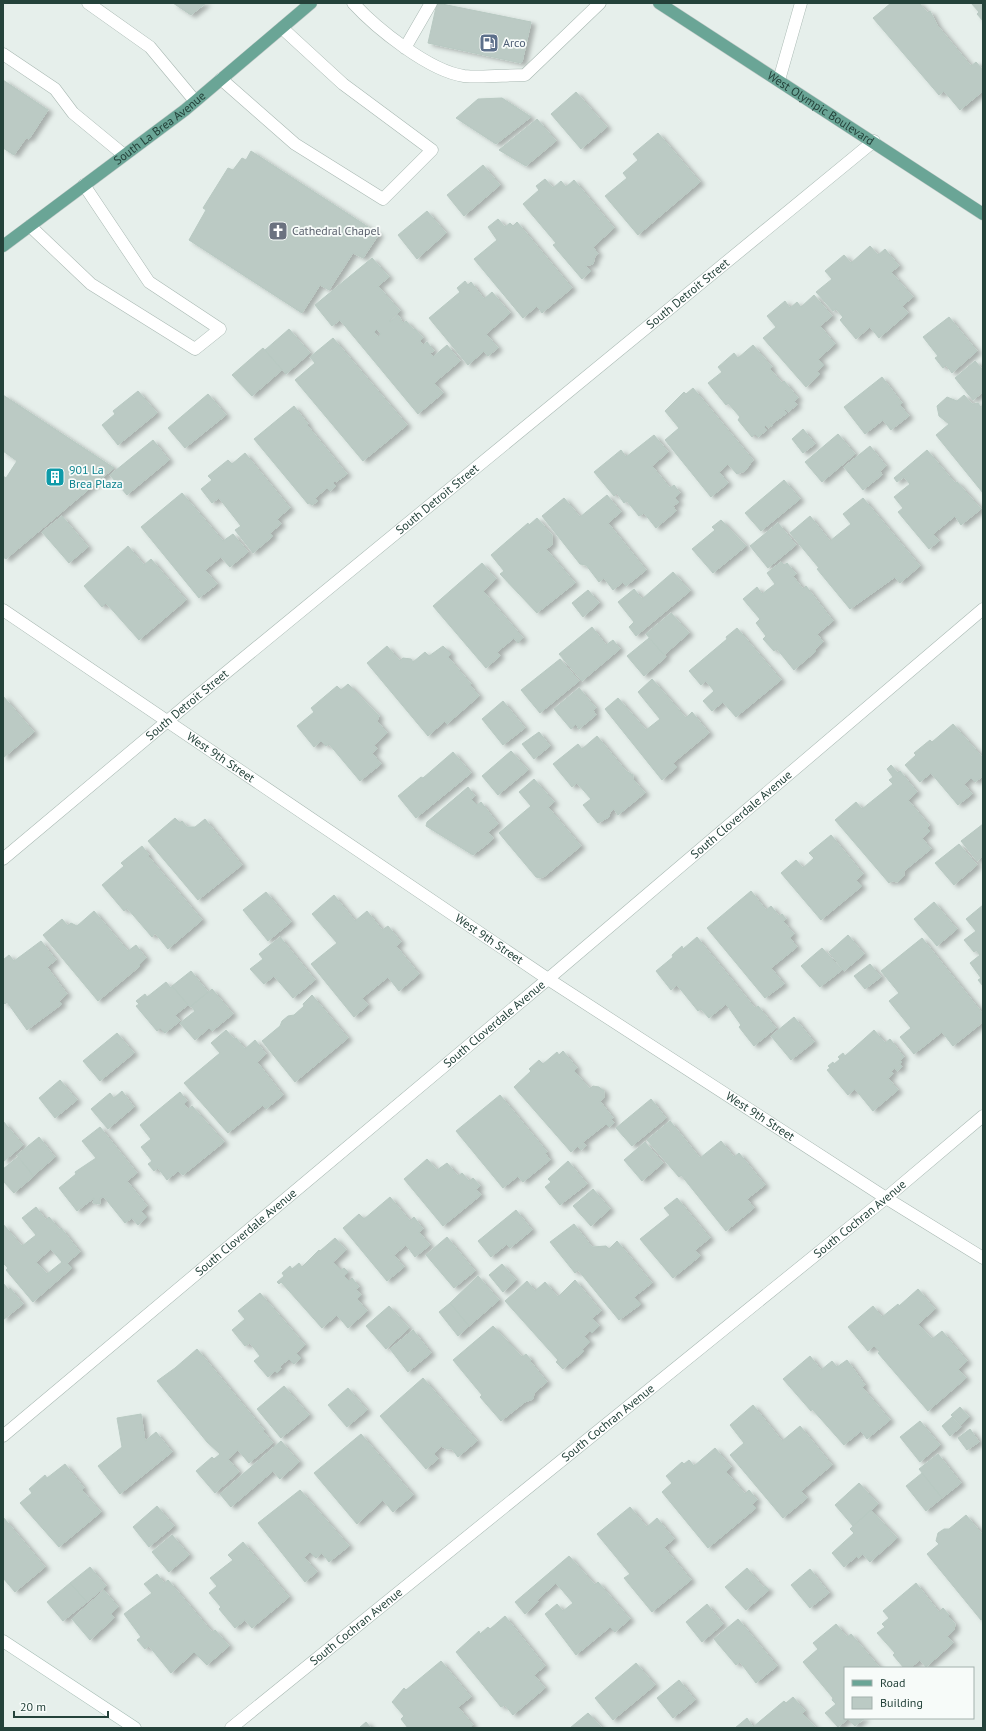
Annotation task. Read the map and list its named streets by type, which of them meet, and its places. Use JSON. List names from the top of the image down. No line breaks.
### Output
{"streets":{"main road":["West Olympic Boulevard","South La Brea Avenue"],"street":["South Detroit Street","West 9th Street","South Cloverdale Avenue","South Cochran Avenue"]},"crossings":[["West Olympic Boulevard","South Detroit Street"],["South Detroit Street","West 9th Street"],["West 9th Street","South Cloverdale Avenue"],["West 9th Street","South Cochran Avenue"]],"places":{"fuel station":["Arco"],"church":["Cathedral Chapel"],"building":["901 La Brea Plaza"]},"legend":["Road","Building"],"scale_bar":"20 m"}
